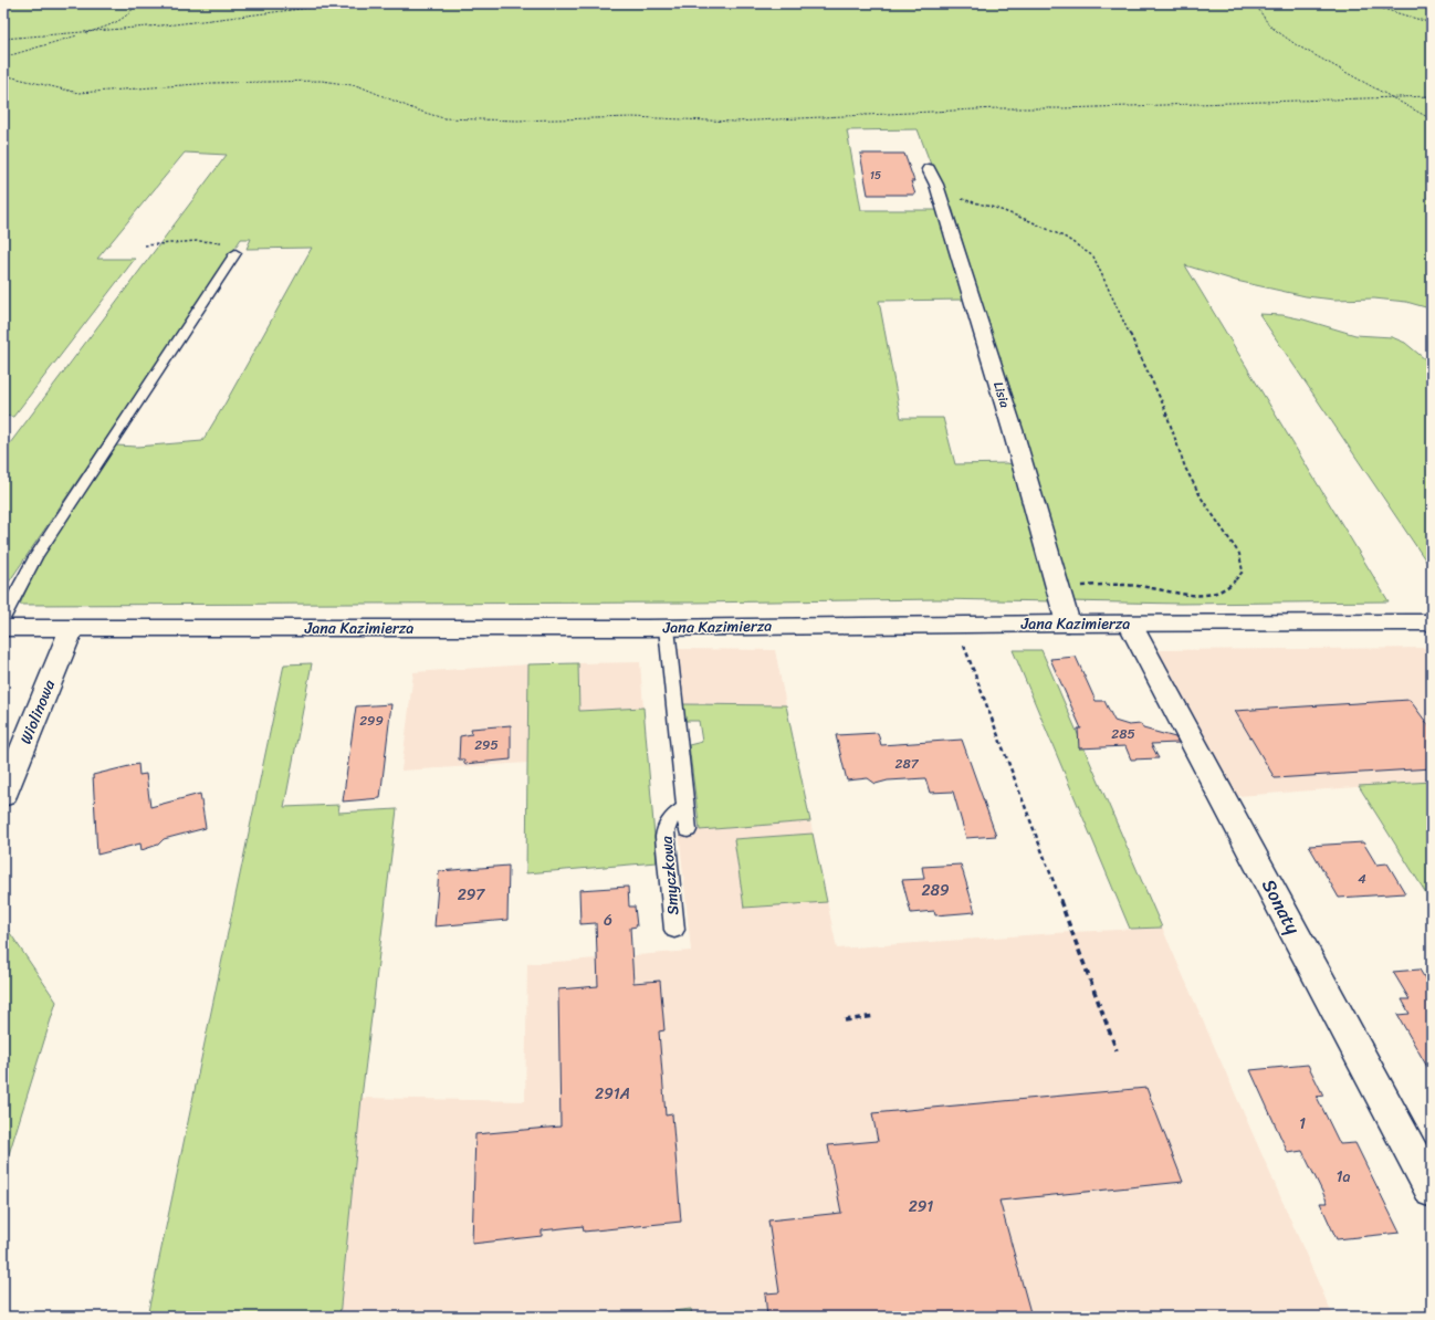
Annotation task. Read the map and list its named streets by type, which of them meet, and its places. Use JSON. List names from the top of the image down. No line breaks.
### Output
{"streets":{"street":["Lisia","Jana Kazimierza","Wiolinowa","Sonaty"],"lane":["Smyczkowa"]},"crossings":[["Lisia","Jana Kazimierza"],["Jana Kazimierza","Wiolinowa"],["Jana Kazimierza","Sonaty"]],"house_numbers":["15","299","285","295","287","4","289","297","6","291A","1","1a","291"]}
